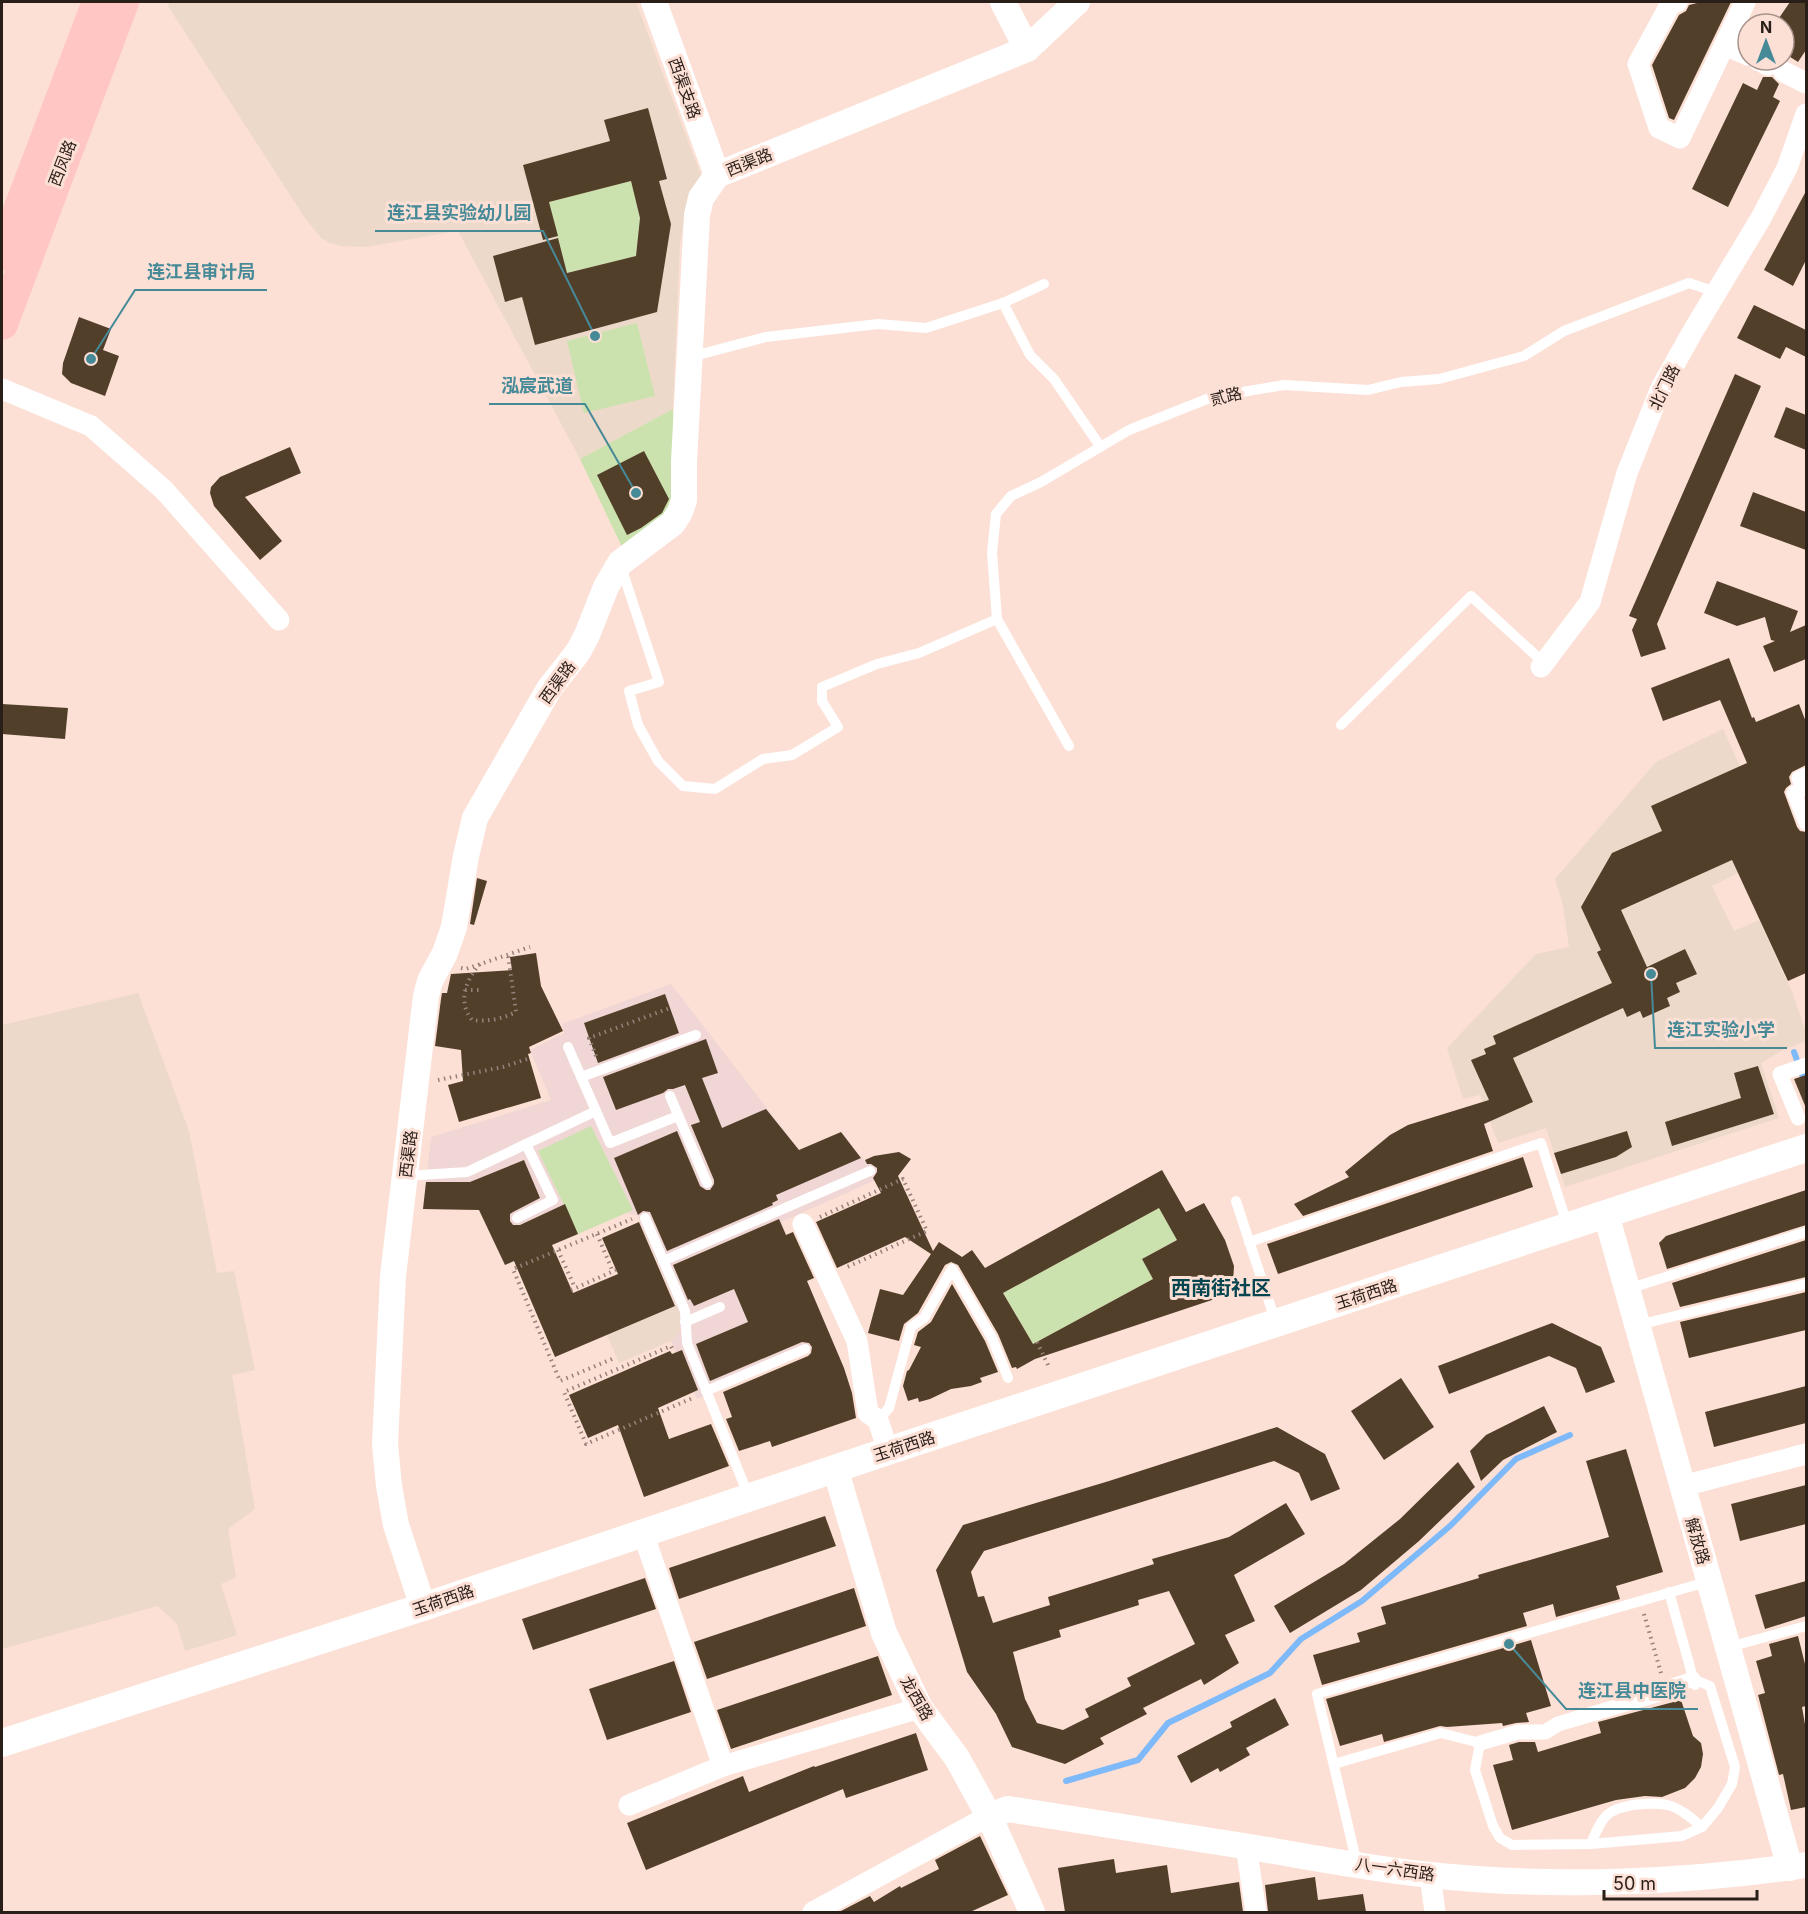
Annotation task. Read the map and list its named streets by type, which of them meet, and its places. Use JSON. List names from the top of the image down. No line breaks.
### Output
{"streets":{"main road":["西凤路","玉荷西路"],"street":["西渠支路","西渠路","北门路","解放路","龙西路","八一六西路"],"lane":["贰路"]},"crossings":[["西渠支路","西渠路"],["西渠路","玉荷西路"],["北门路","贰路"],["玉荷西路","解放路"],["玉荷西路","龙西路"],["解放路","八一六西路"],["龙西路","八一六西路"]],"districts":["西南街社区"],"places":["连江县实验幼儿园","连江县审计局","泓宸武道","连江实验小学","连江县中医院"],"scale_bar":"50 m","north":"top"}
